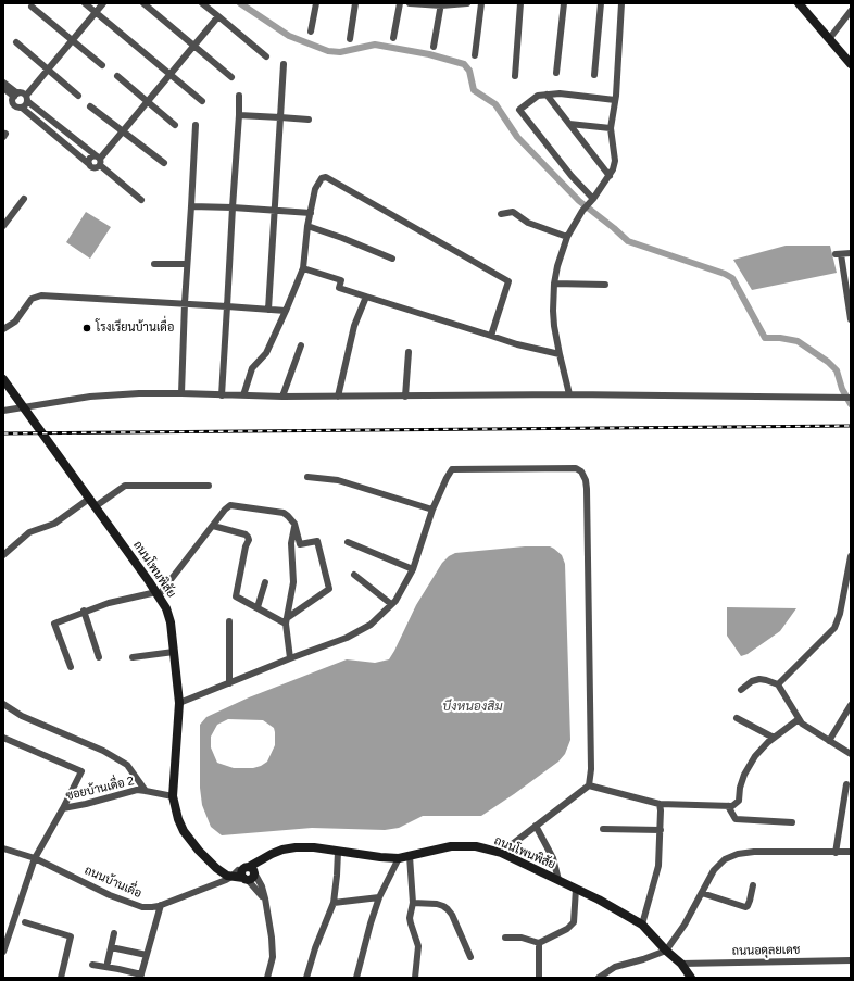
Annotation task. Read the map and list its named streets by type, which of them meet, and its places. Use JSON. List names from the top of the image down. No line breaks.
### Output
{"streets":{"street":["ถนนโพนพิสัย","ซอยบ้านเดื่อ 2","ถนนบ้านเดื่อ","ถนนอดุลยเดช"]},"crossings":[["ถนนโพนพิสัย","ซอยบ้านเดื่อ 2"],["ถนนโพนพิสัย","ถนนบ้านเดื่อ"],["ถนนโพนพิสัย","ถนนอดุลยเดช"],["ซอยบ้านเดื่อ 2","ถนนบ้านเดื่อ"]],"water":["บึงหนองสิม"],"places":["โรงเรียนบ้านเดื่อ"]}
